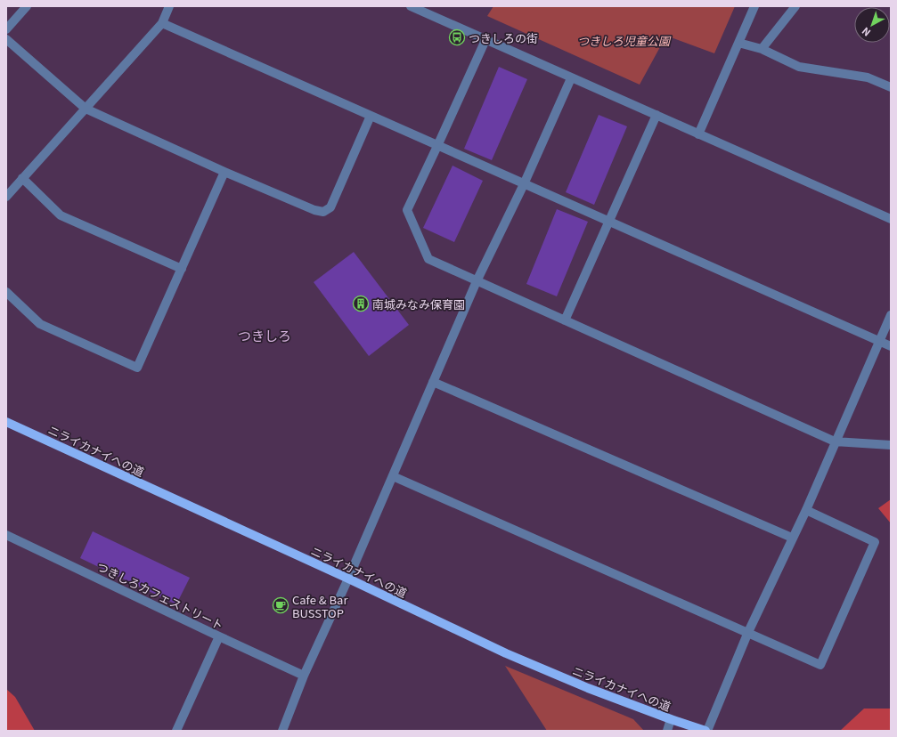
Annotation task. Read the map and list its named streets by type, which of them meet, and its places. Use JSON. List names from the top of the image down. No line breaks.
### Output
{"streets":{"main road":["ニライカナイへの道"],"street":["つきしろカフェストリート"]},"districts":["つきしろ"],"parks":["つきしろ児童公園"],"places":{"bus stop":["つきしろの街"],"building":["南城みなみ保育園"],"cafe":["Cafe & Bar BUSSTOP"]},"north":"bottom left"}
